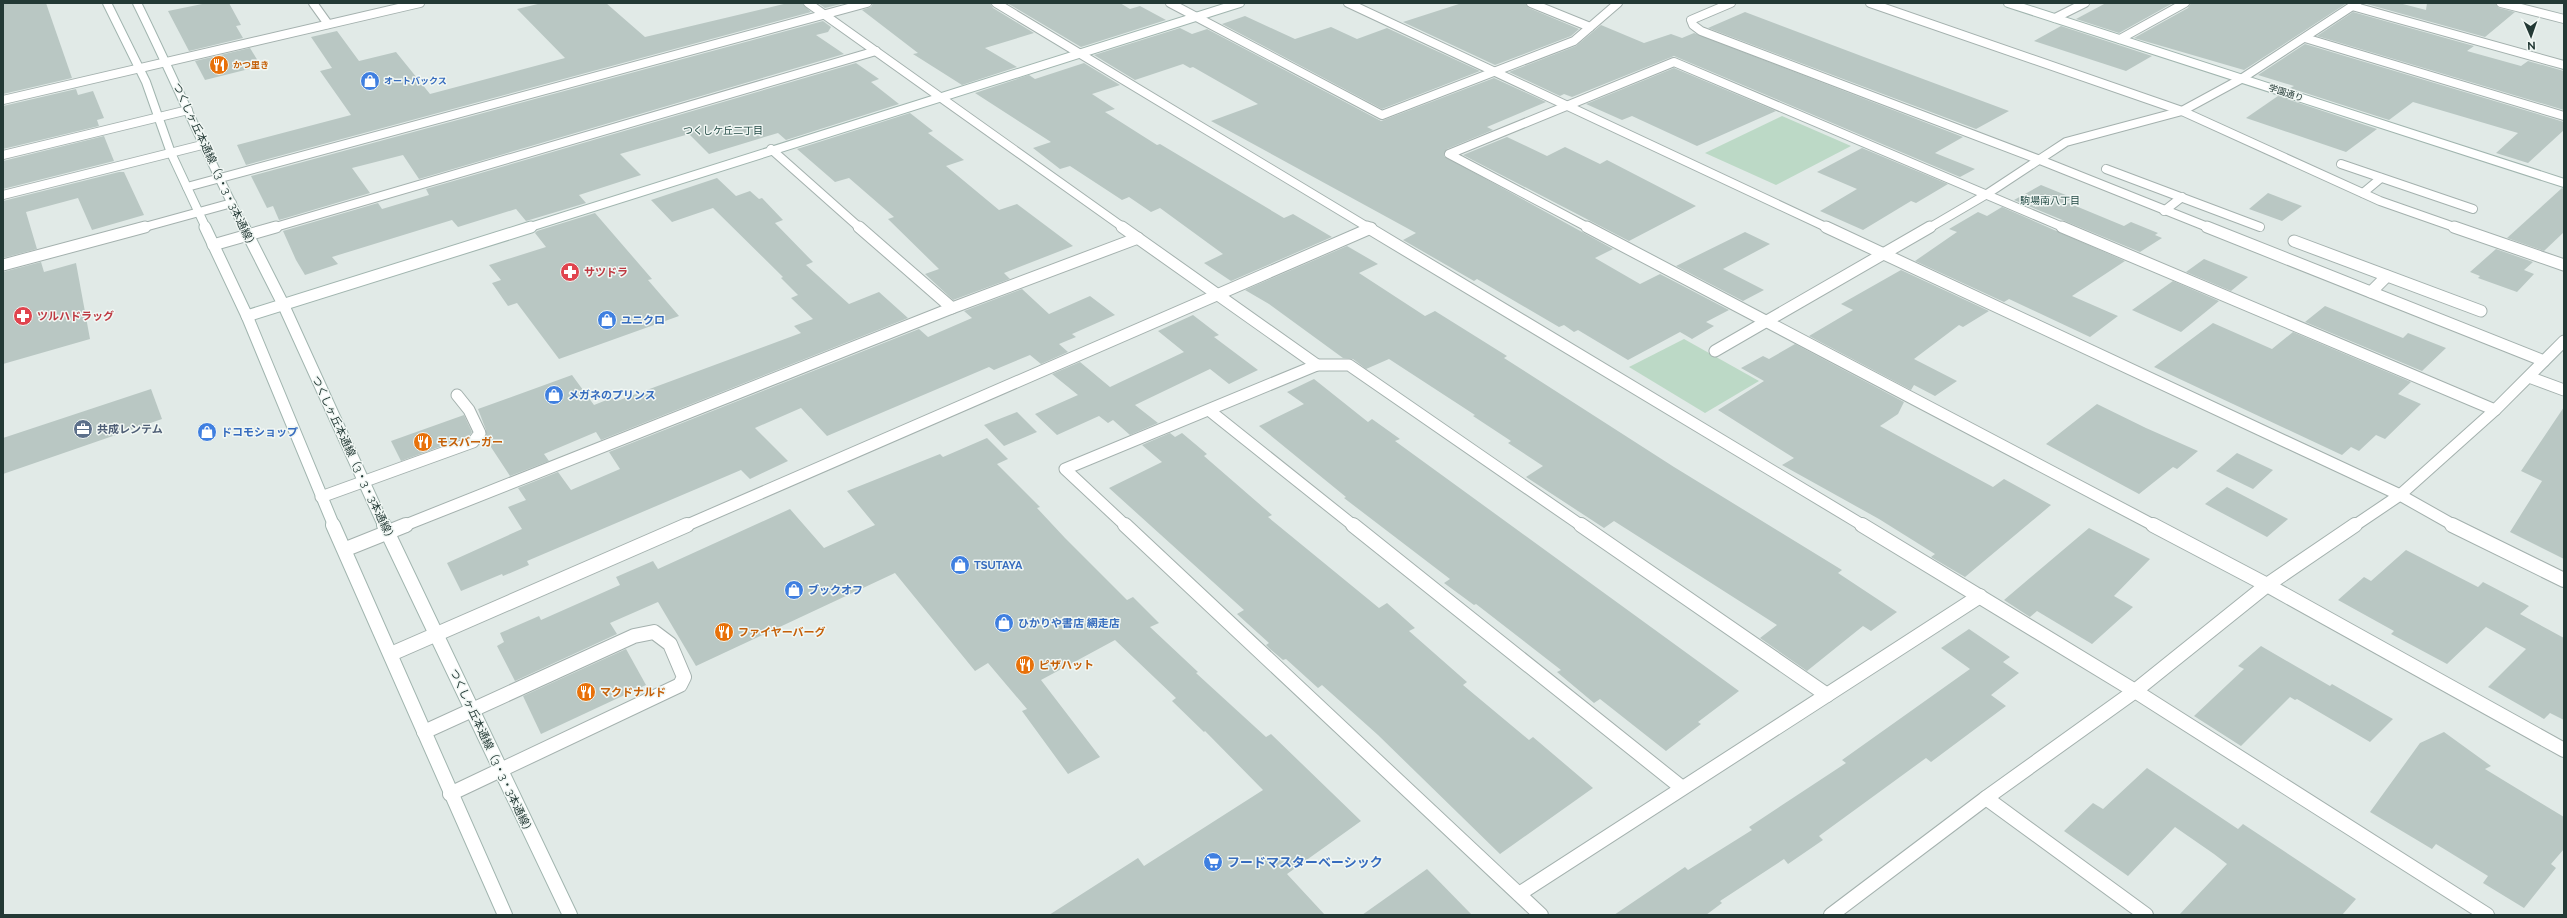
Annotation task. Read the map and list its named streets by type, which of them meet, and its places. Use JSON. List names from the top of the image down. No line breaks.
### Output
{"streets":{"street":["学園通り","つくしヶ丘本通線（3・3・3本通線）"]},"districts":["つくしケ丘二丁目","駒場南八丁目"],"places":{"restaurant":["かつ里き","モスバーガー","ファイヤーバーグ","ピザハット","マクドナルド"],"shop":["オートバックス","ユニクロ","メガネのプリンス","ドコモショップ","TSUTAYA","ブックオフ","ひかりや書店 網走店"],"pharmacy":["サツドラ","ツルハドラッグ"],"office":["共成レンテム"],"supermarket":["フードマスターベーシック"]},"north":"bottom"}
